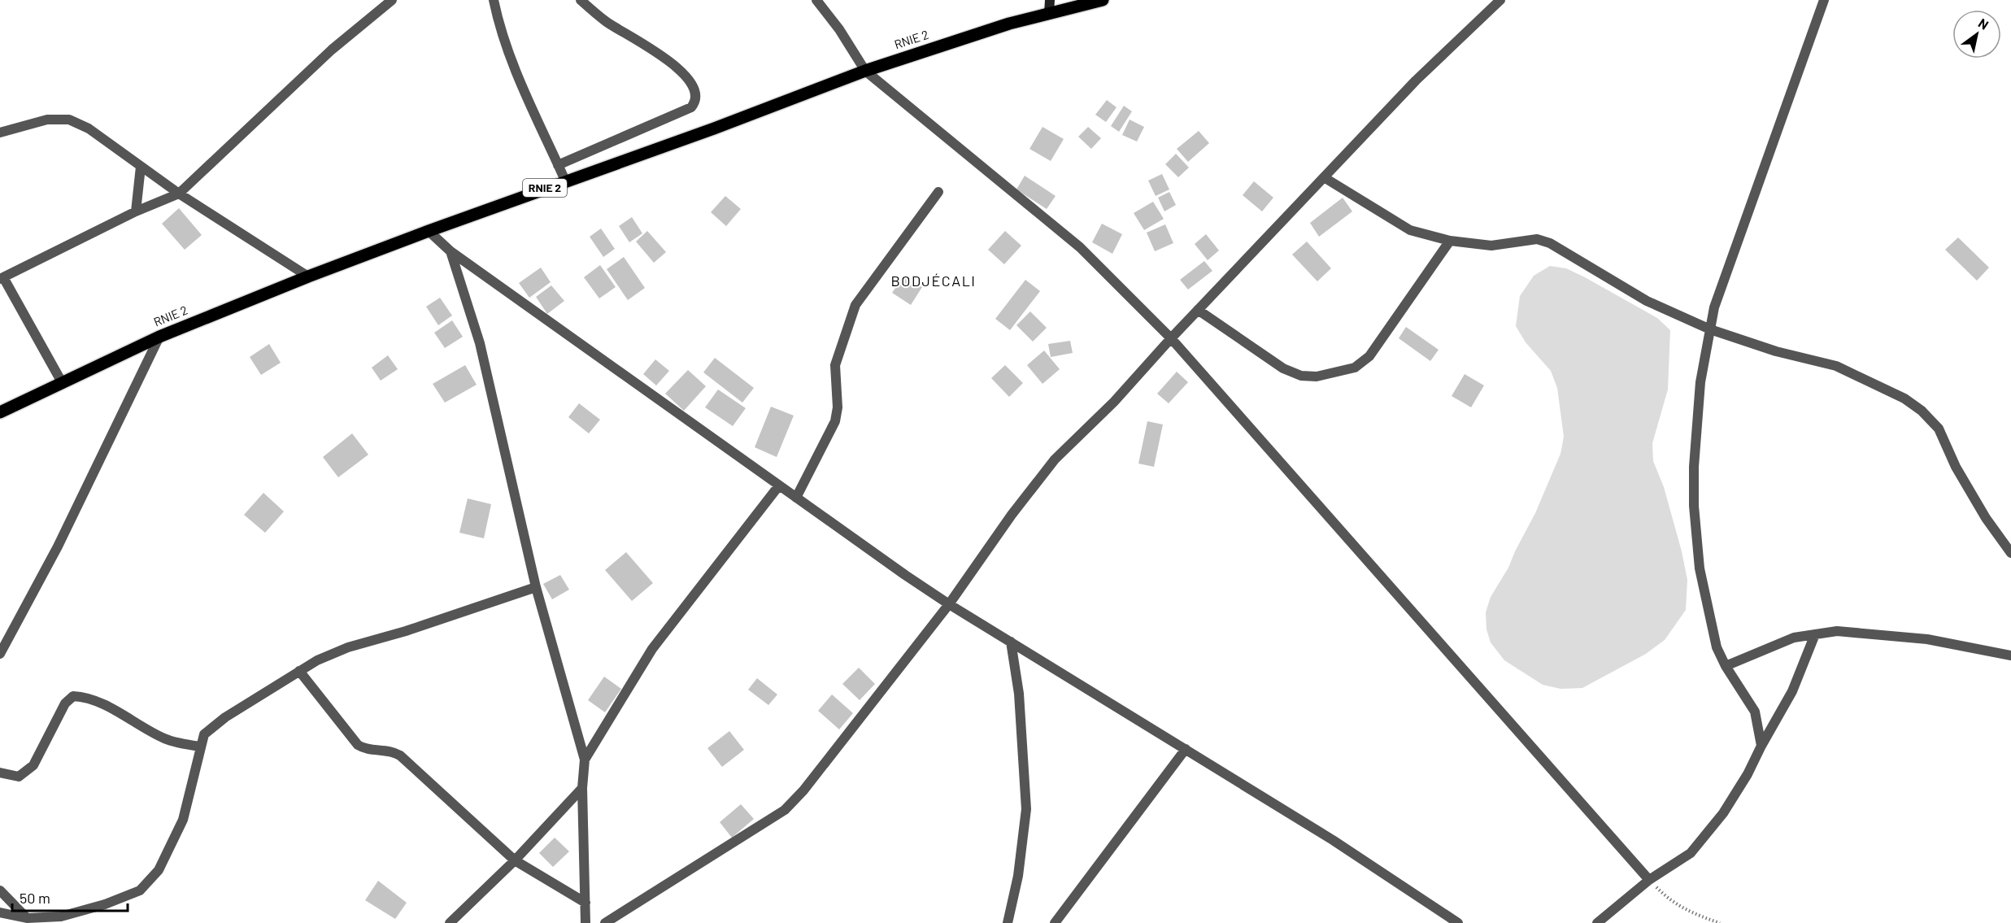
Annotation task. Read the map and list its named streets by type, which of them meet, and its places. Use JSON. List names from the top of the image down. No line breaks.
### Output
{"streets":{"main road":["RNIE 2"]},"districts":["BODJÉCALI"],"scale_bar":"50 m","north":"top right"}
